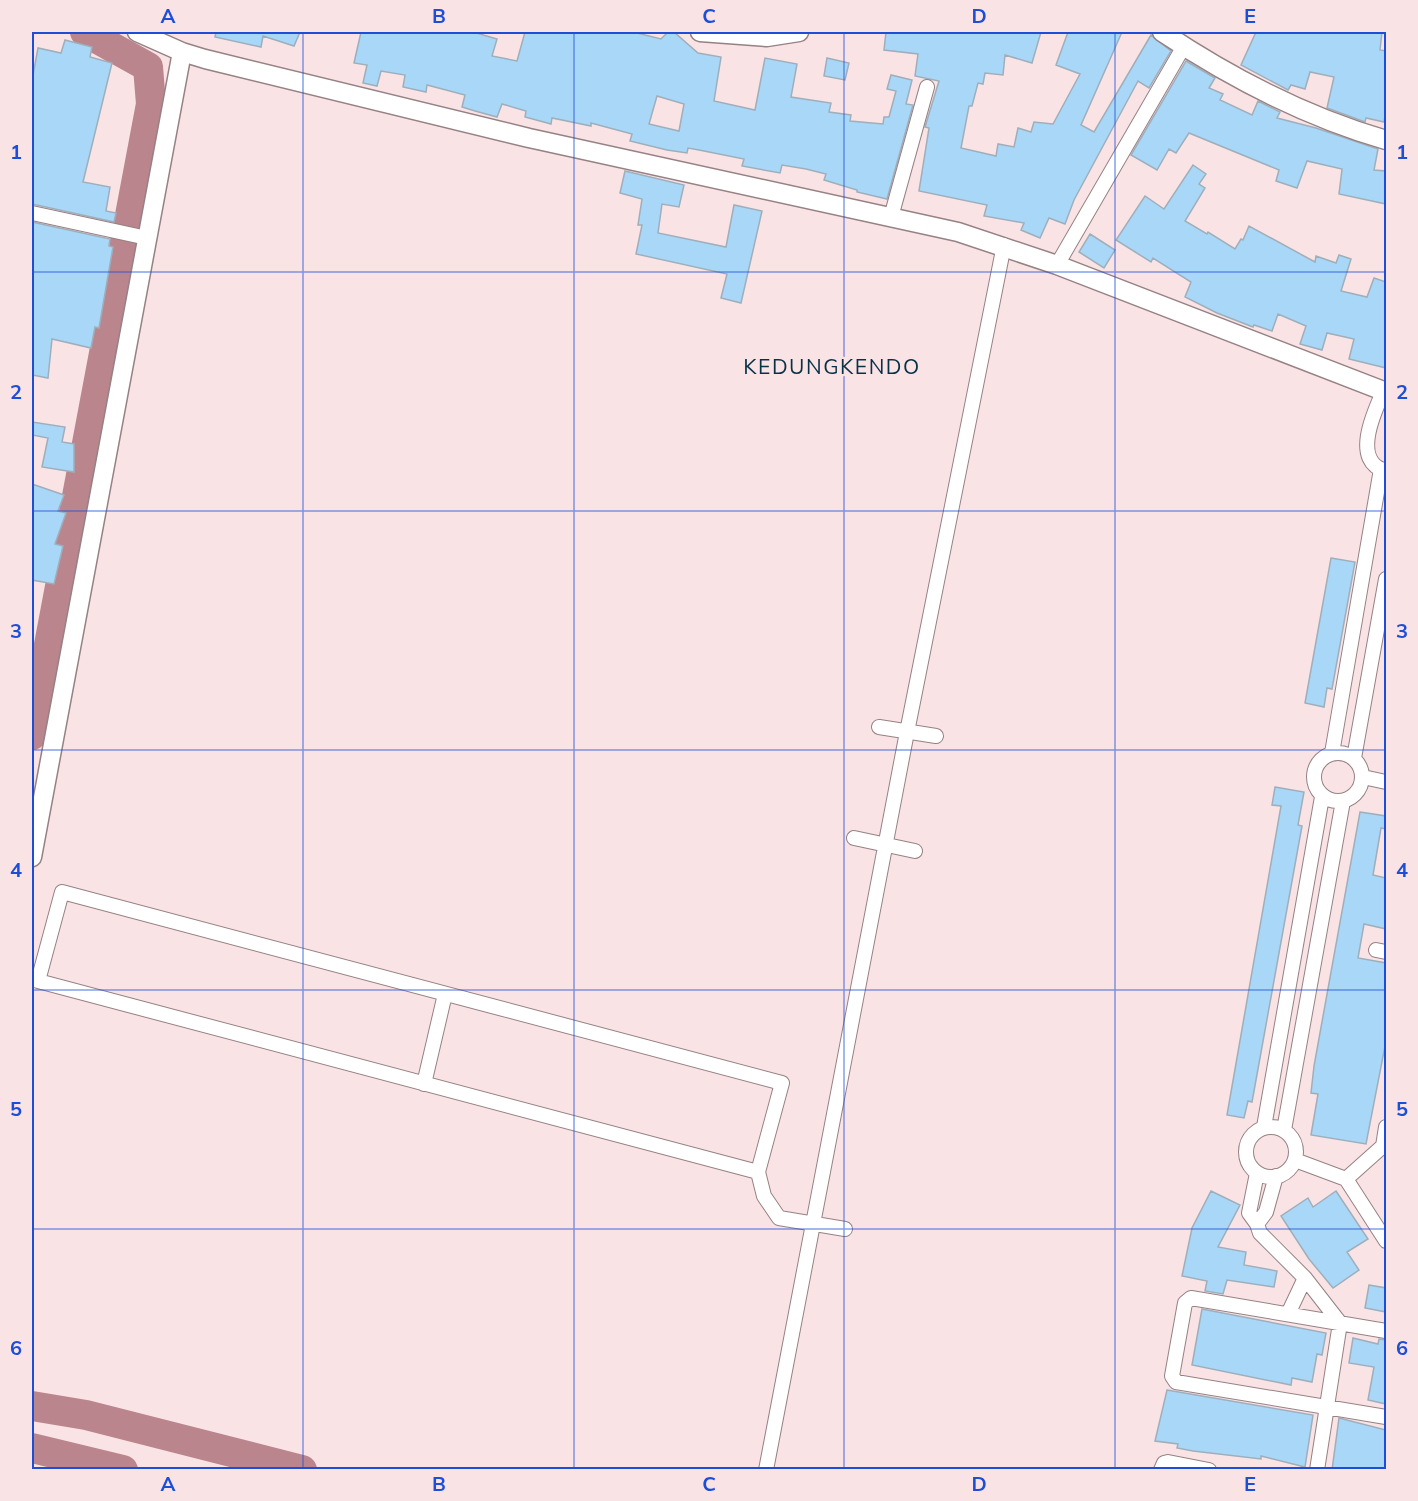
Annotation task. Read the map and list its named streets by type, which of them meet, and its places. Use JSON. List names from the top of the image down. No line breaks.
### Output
{"districts":["KEDUNGKENDO"],"grid":{"columns":["A","B","C","D","E"],"rows":["1","2","3","4","5","6"]}}
